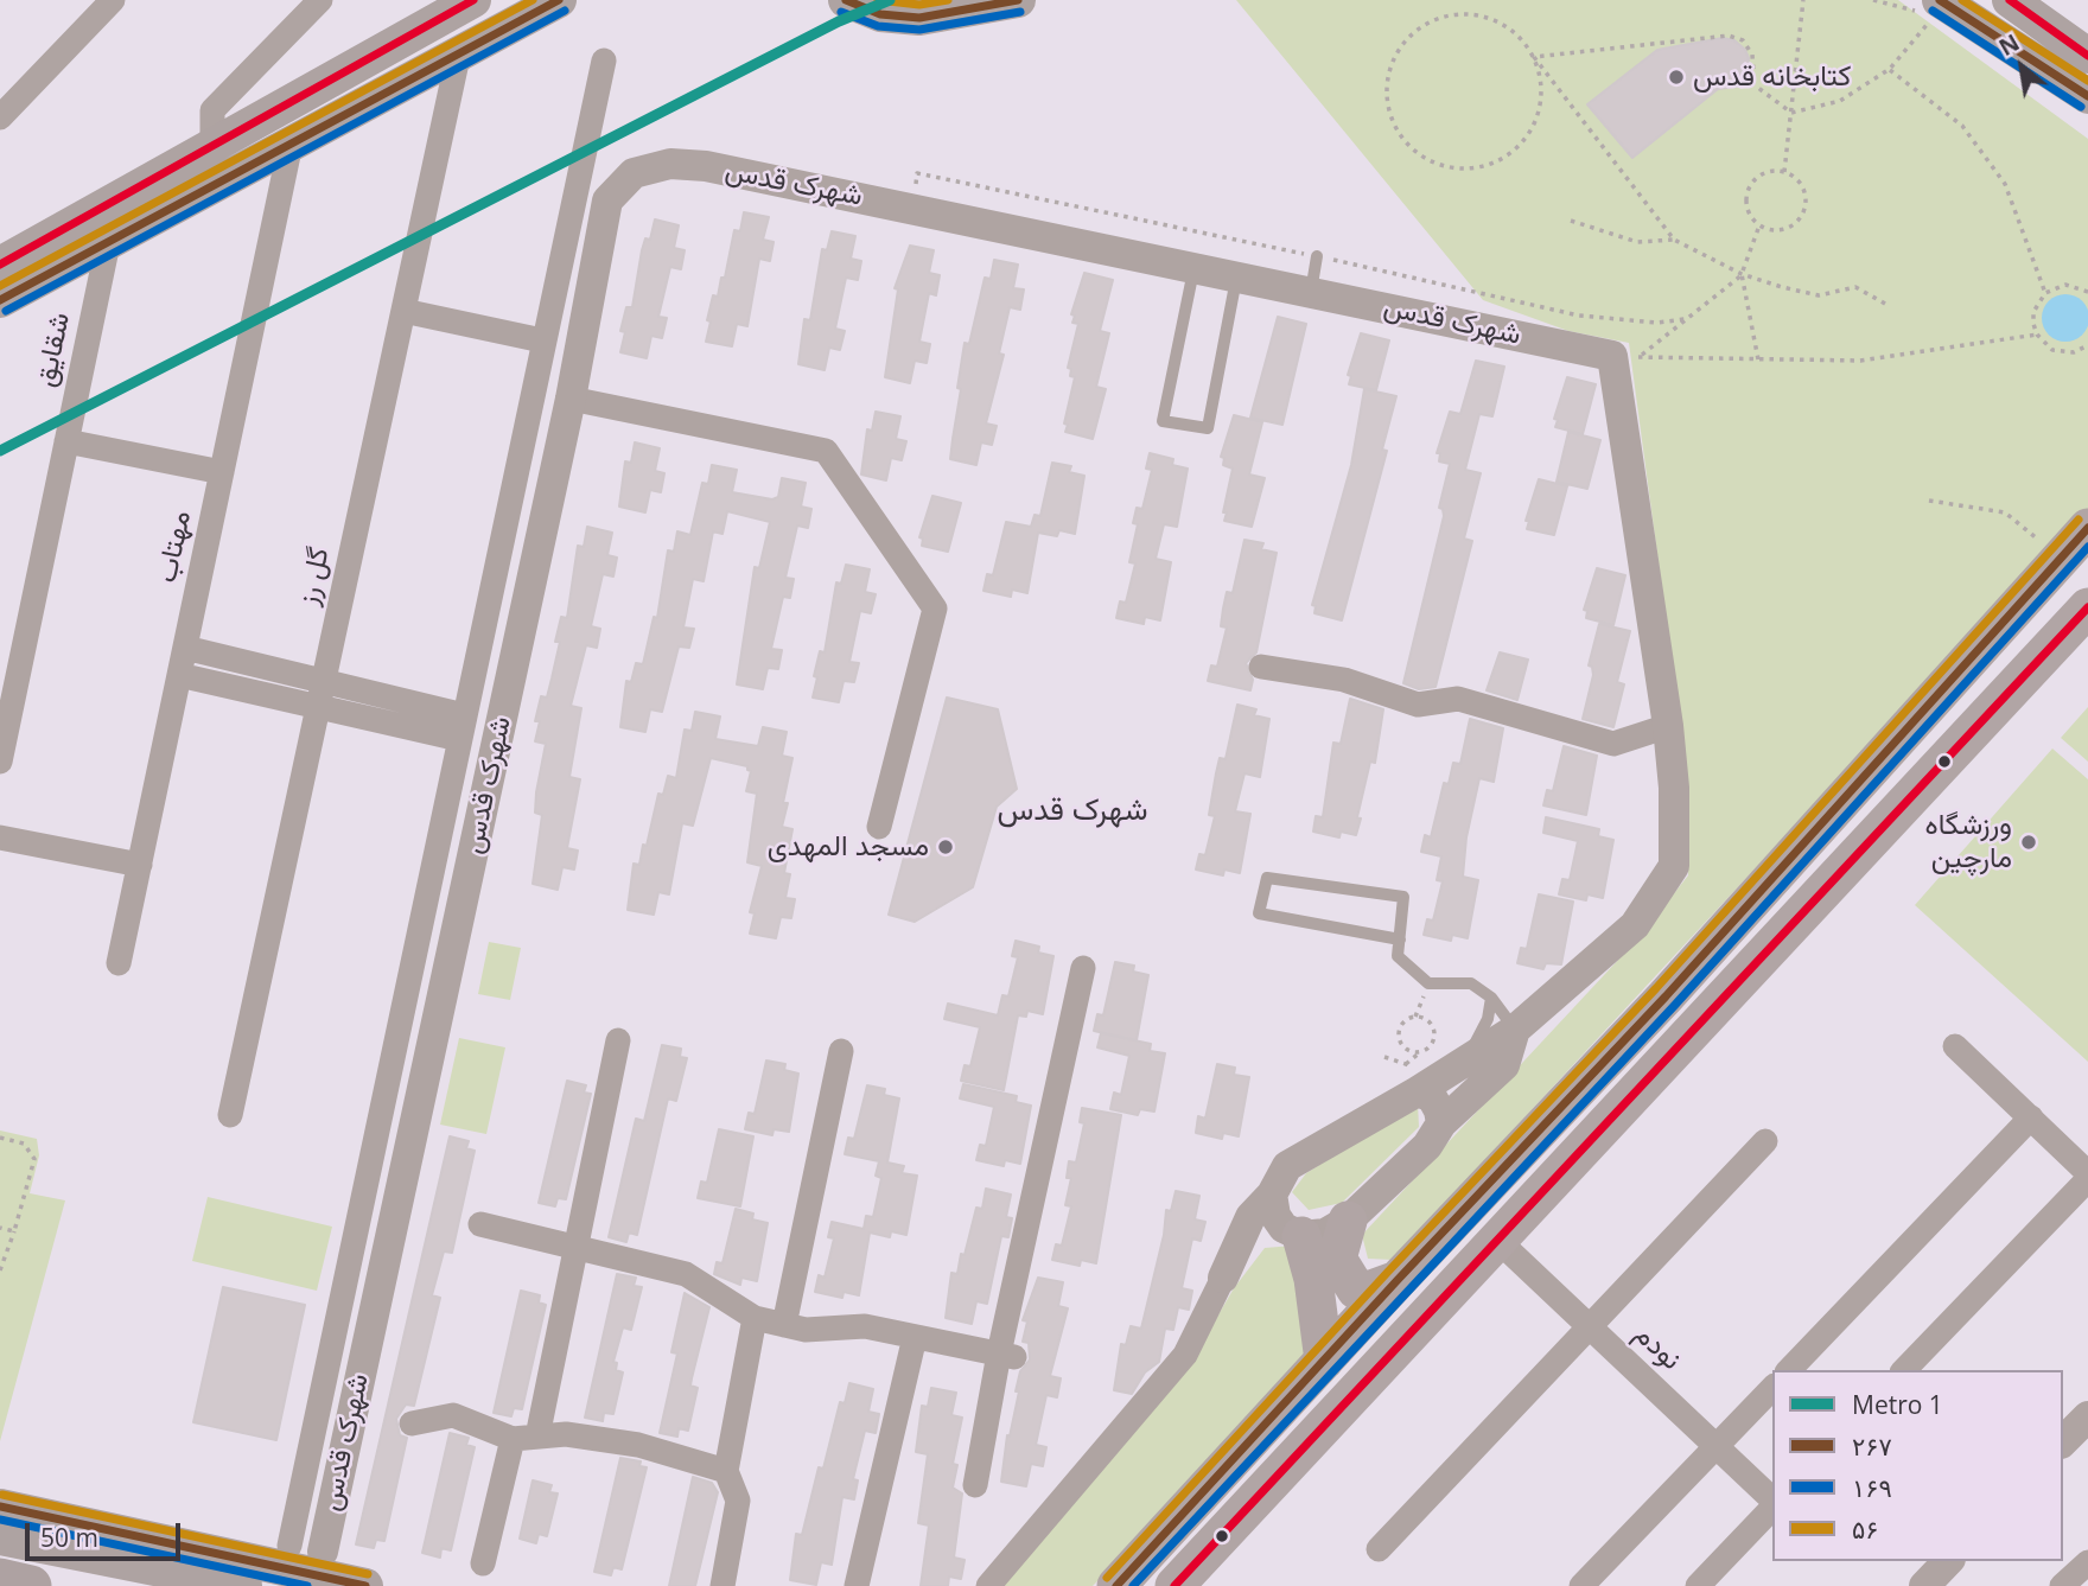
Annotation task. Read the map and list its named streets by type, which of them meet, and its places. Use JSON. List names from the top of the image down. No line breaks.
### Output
{"streets":{"street":["شهرک قدس","شقايق","مهتاب","گل رز","نودم"]},"districts":["شهرک قدس"],"places":["کتابخانه قدس","ورزشگاه مارچین","مسجد المهدی"],"lines":["metro line 1","transit line ۲۶۷","transit line ۵۶","transit line ۱۶۹"],"legend":["Metro 1","۲۶۷","۱۶۹","۵۶"],"scale_bar":"50 m","north":"top left"}
